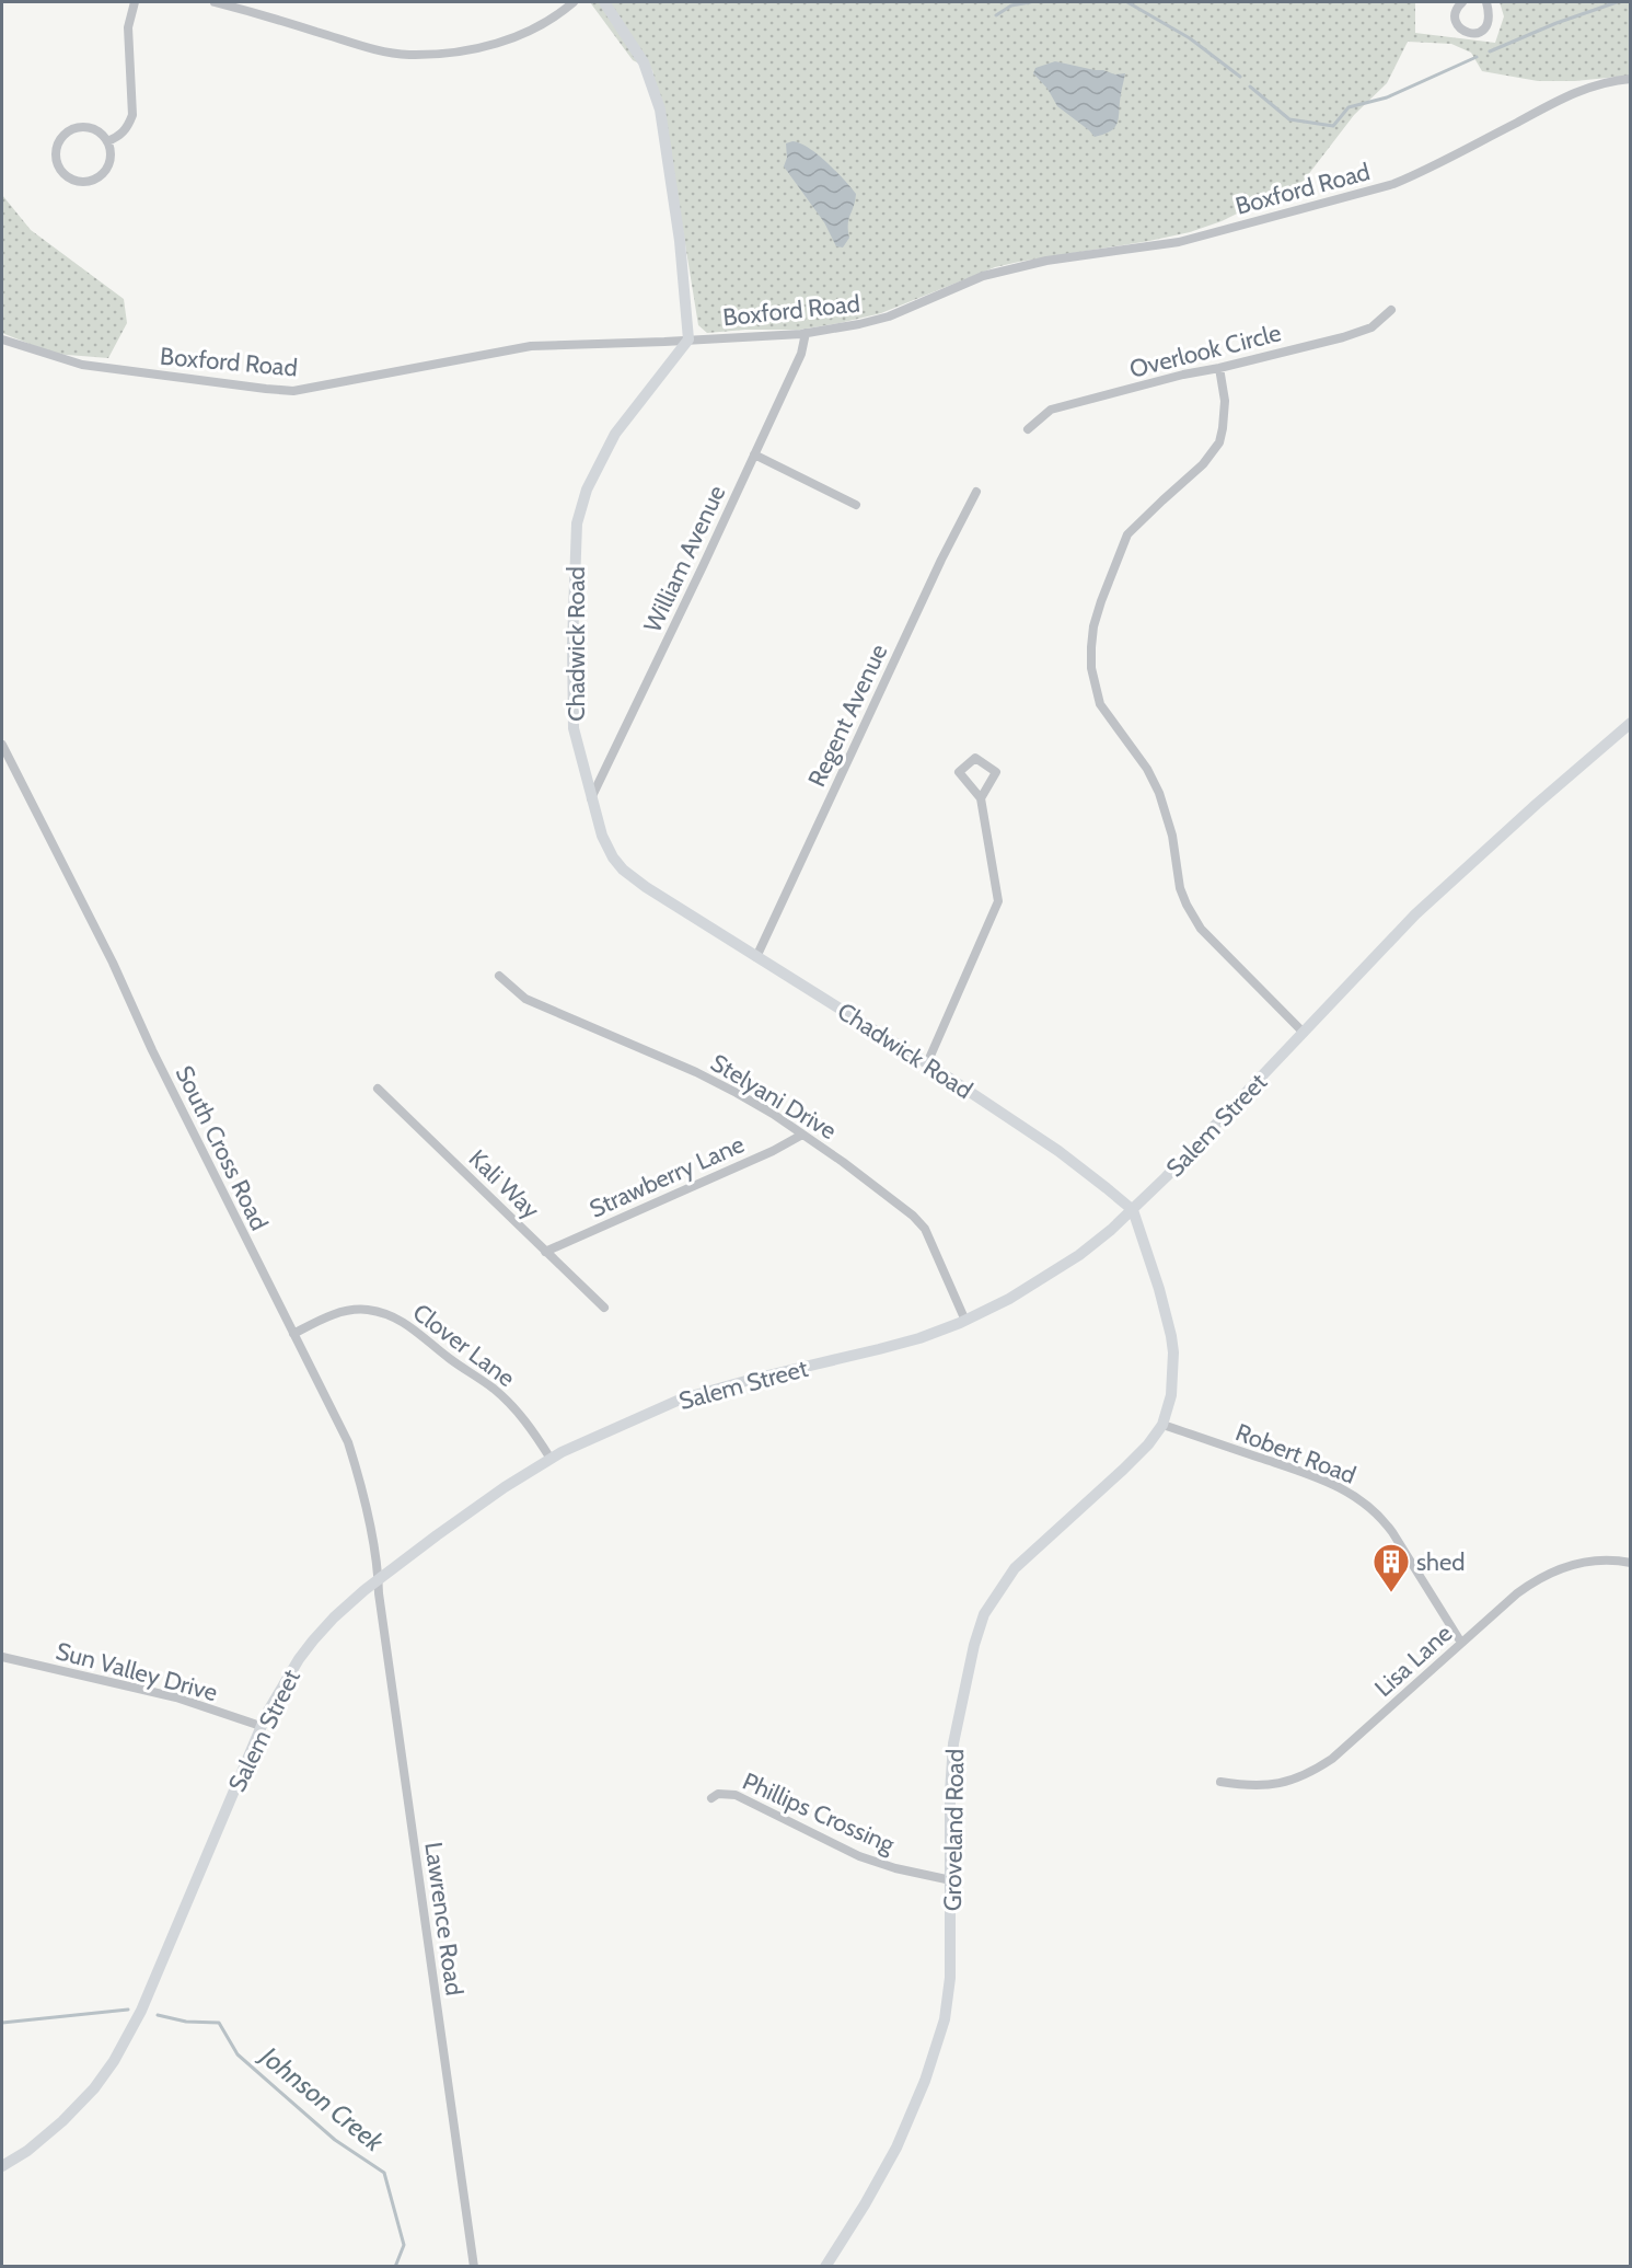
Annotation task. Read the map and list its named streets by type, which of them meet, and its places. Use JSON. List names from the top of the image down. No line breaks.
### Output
{"streets":{"main road":["Chadwick Road","Salem Street","Groveland Road"],"street":["Boxford Road","Overlook Circle","William Avenue","Regent Avenue","Stelyani Drive","South Cross Road","Strawberry Lane","Kali Way","Clover Lane","Robert Road","Lisa Lane","Sun Valley Drive","Phillips Crossing","Lawrence Road"]},"crossings":[["Boxford Road","William Avenue"],["Boxford Road","Chadwick Road"],["William Avenue","Chadwick Road"],["Chadwick Road","Regent Avenue"],["Chadwick Road","Salem Street"],["Chadwick Road","Groveland Road"],["Stelyani Drive","Salem Street"],["Stelyani Drive","Strawberry Lane"],["Salem Street","South Cross Road"],["Salem Street","Clover Lane"],["Salem Street","Sun Valley Drive"],["Salem Street","Groveland Road"],["Salem Street","Lawrence Road"],["South Cross Road","Clover Lane"],["South Cross Road","Lawrence Road"],["Strawberry Lane","Kali Way"],["Robert Road","Lisa Lane"],["Robert Road","Groveland Road"],["Phillips Crossing","Groveland Road"]],"water":["Johnson Creek"],"places":{"building":["shed"]}}
